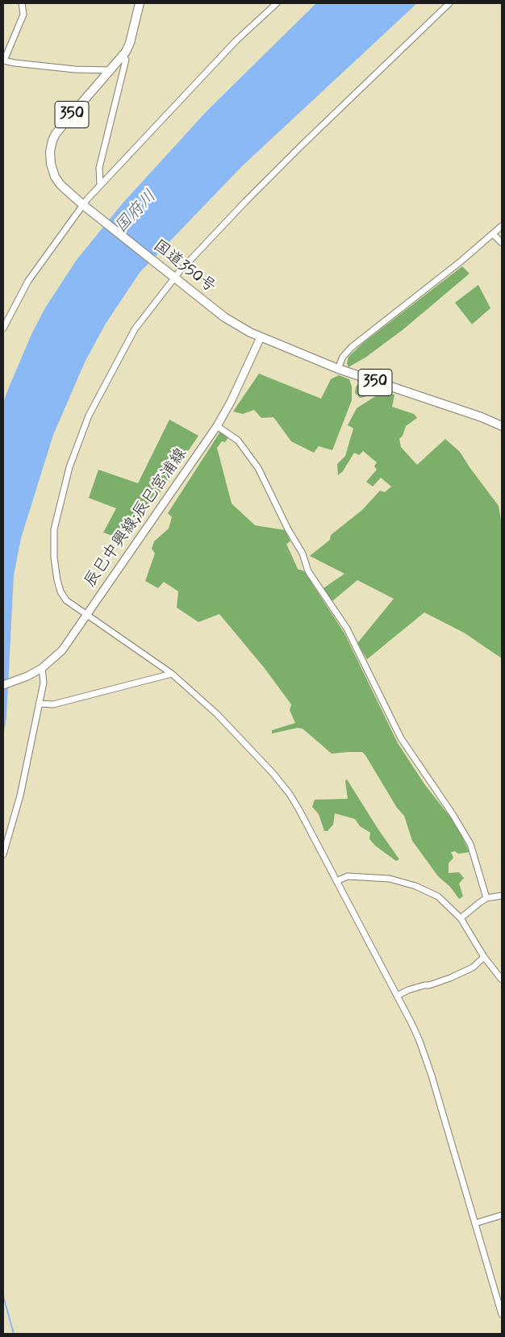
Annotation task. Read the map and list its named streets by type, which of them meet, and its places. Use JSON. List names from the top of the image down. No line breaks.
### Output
{"streets":{"highway":["350","国道350号"],"main road":["辰巳中興線;辰巳宮浦線"]},"crossings":[["国道350号","辰巳中興線;辰巳宮浦線"]],"water":["国府川"]}
